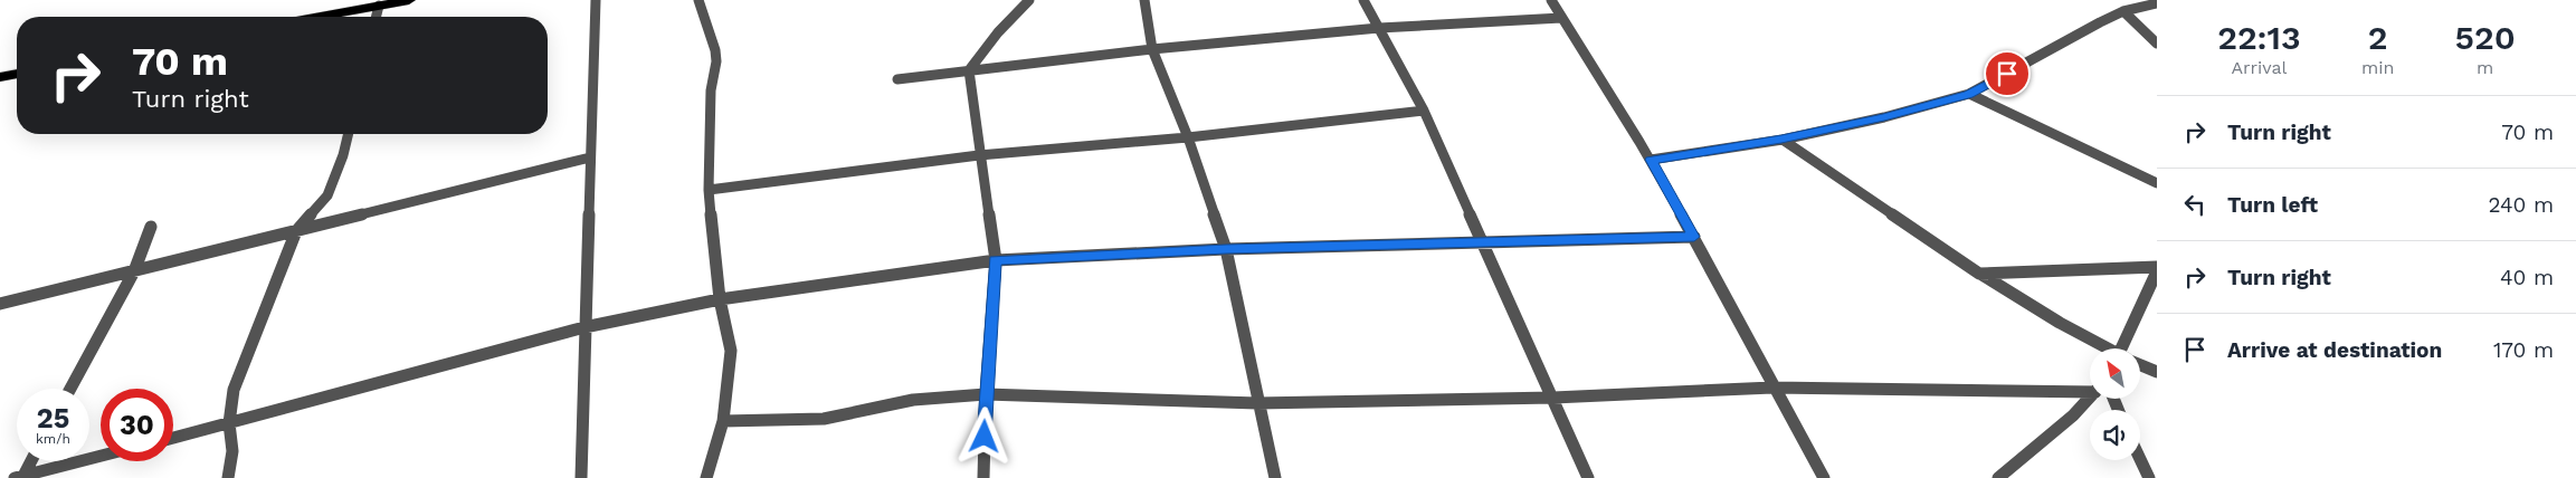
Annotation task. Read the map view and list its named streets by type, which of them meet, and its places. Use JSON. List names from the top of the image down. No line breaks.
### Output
{"north":"top left","page":{"eta":["22:13","Arrival","2","min","520","m"],"turn":["70 m","Turn right"],"list":[{"name":"Turn right","value":"70 m"},{"name":"Turn left","value":"240 m"},{"name":"Turn right","value":"40 m"},{"name":"Arrive at destination","value":"170 m"}],"speed":"25 km/h","limit":"30"}}
